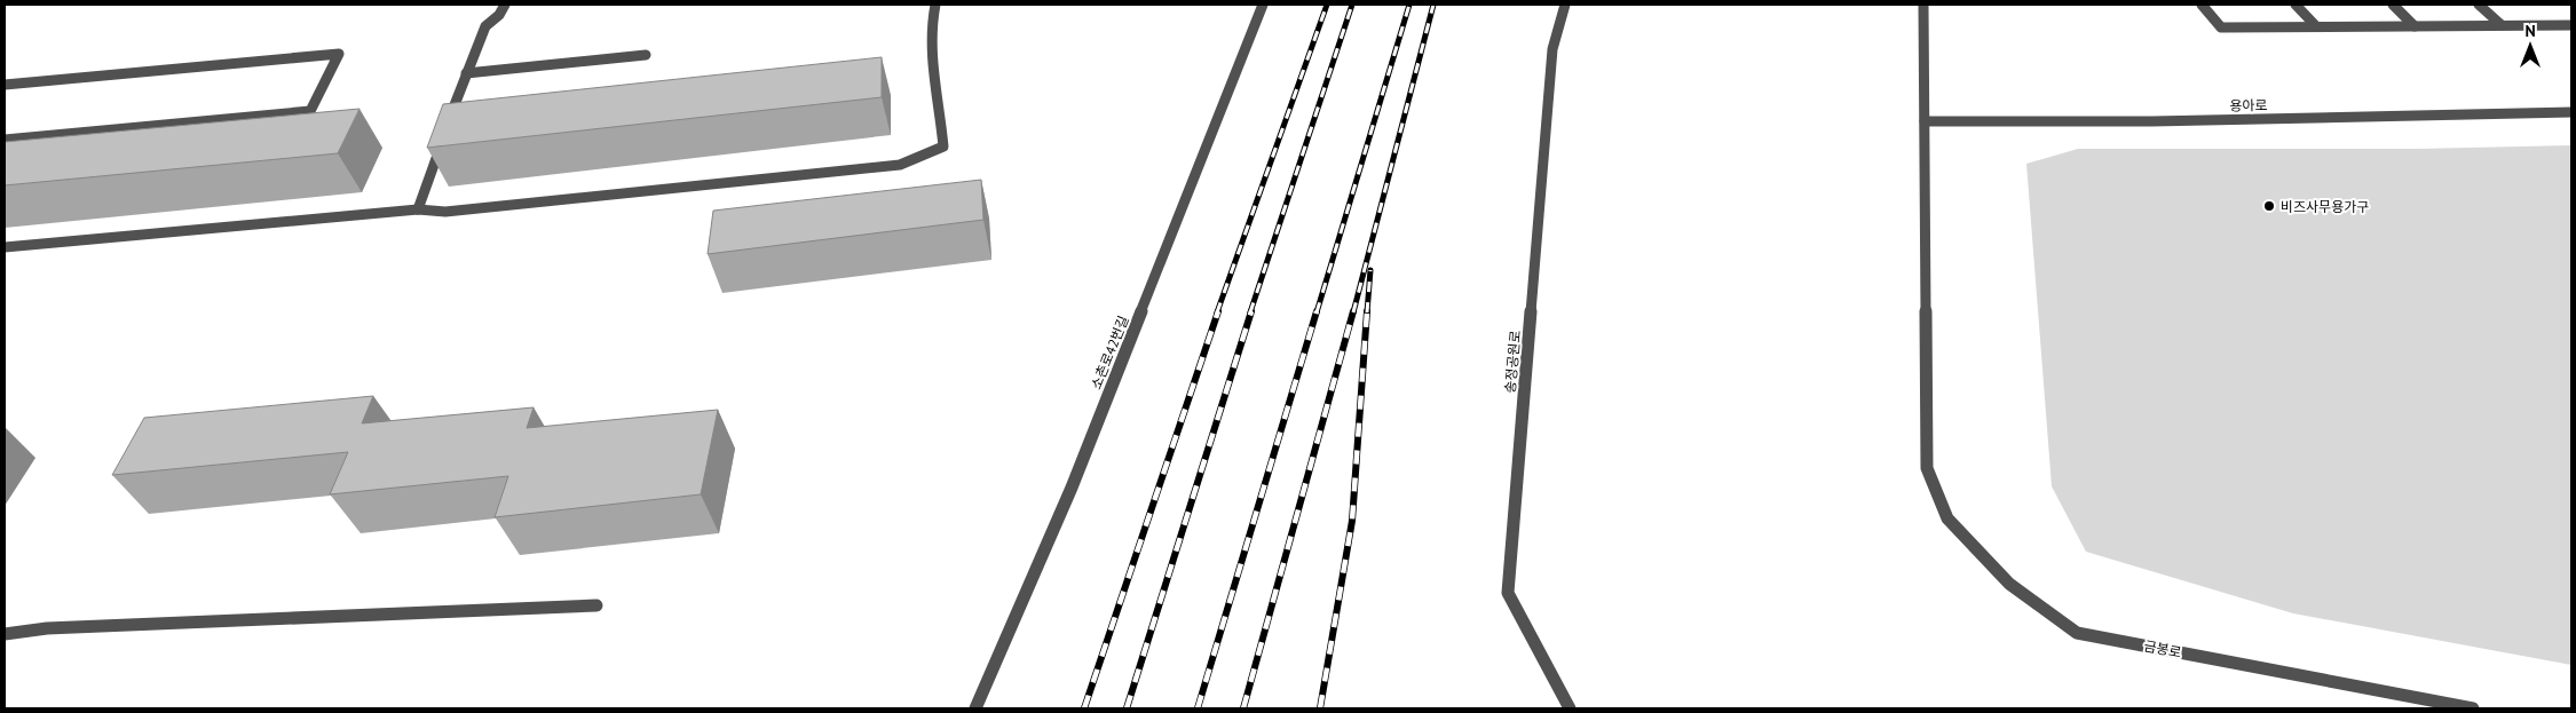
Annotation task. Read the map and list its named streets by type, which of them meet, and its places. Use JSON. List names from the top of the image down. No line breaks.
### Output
{"streets":{"street":["용아로","소촌로42번길","송정공원로","금봉로"]},"crossings":[["용아로","금봉로"]],"places":["비즈사무용가구"],"north":"top"}
